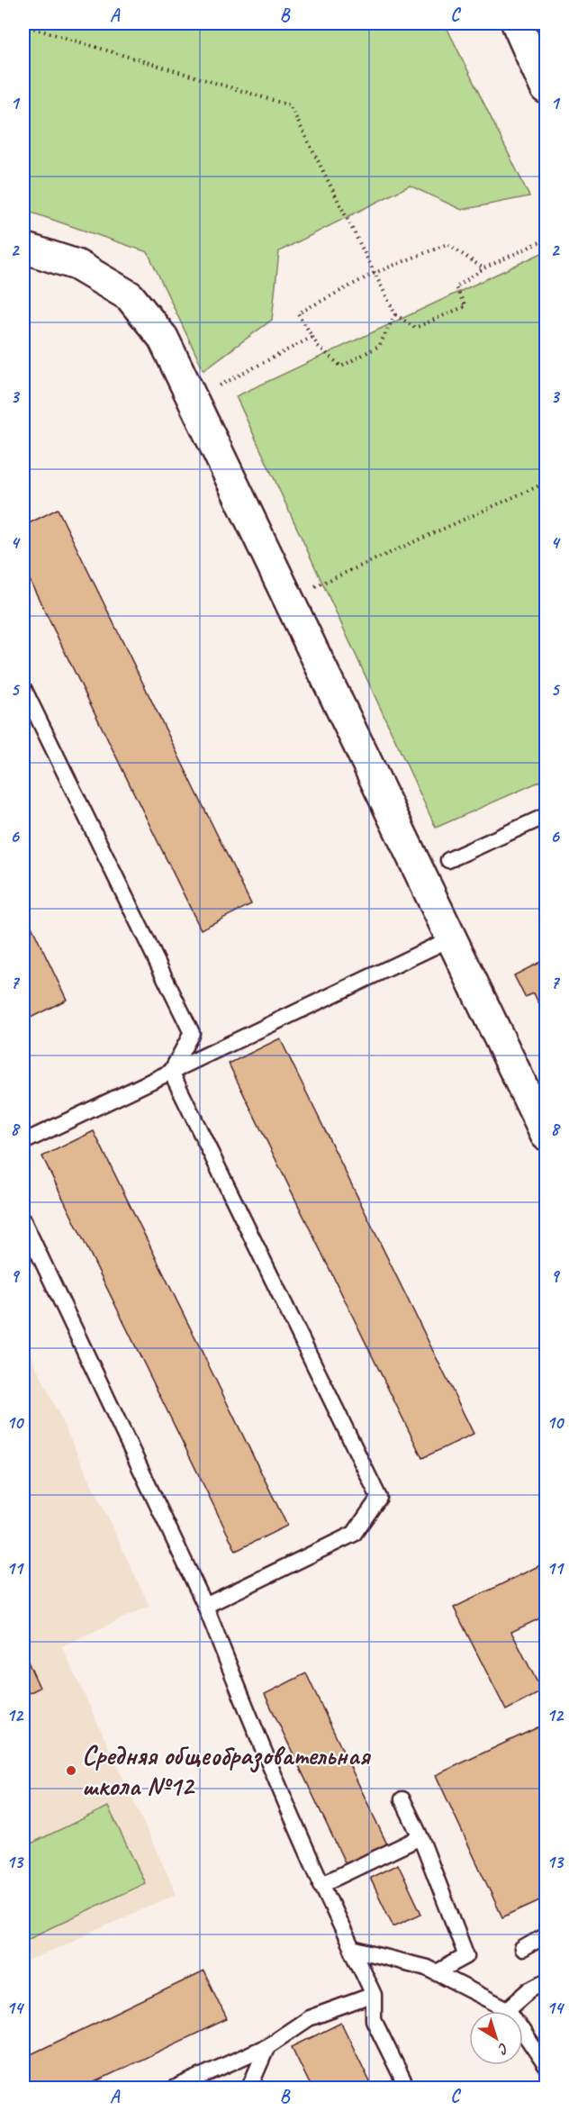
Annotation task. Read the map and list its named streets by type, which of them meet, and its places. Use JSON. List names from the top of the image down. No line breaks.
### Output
{"places":["Средняя общеобразовательная школа №12"],"north":"bottom right","grid":{"columns":["A","B","C"],"rows":["1","2","3","4","5","6","7","8","9","10","11","12","13","14"]}}
